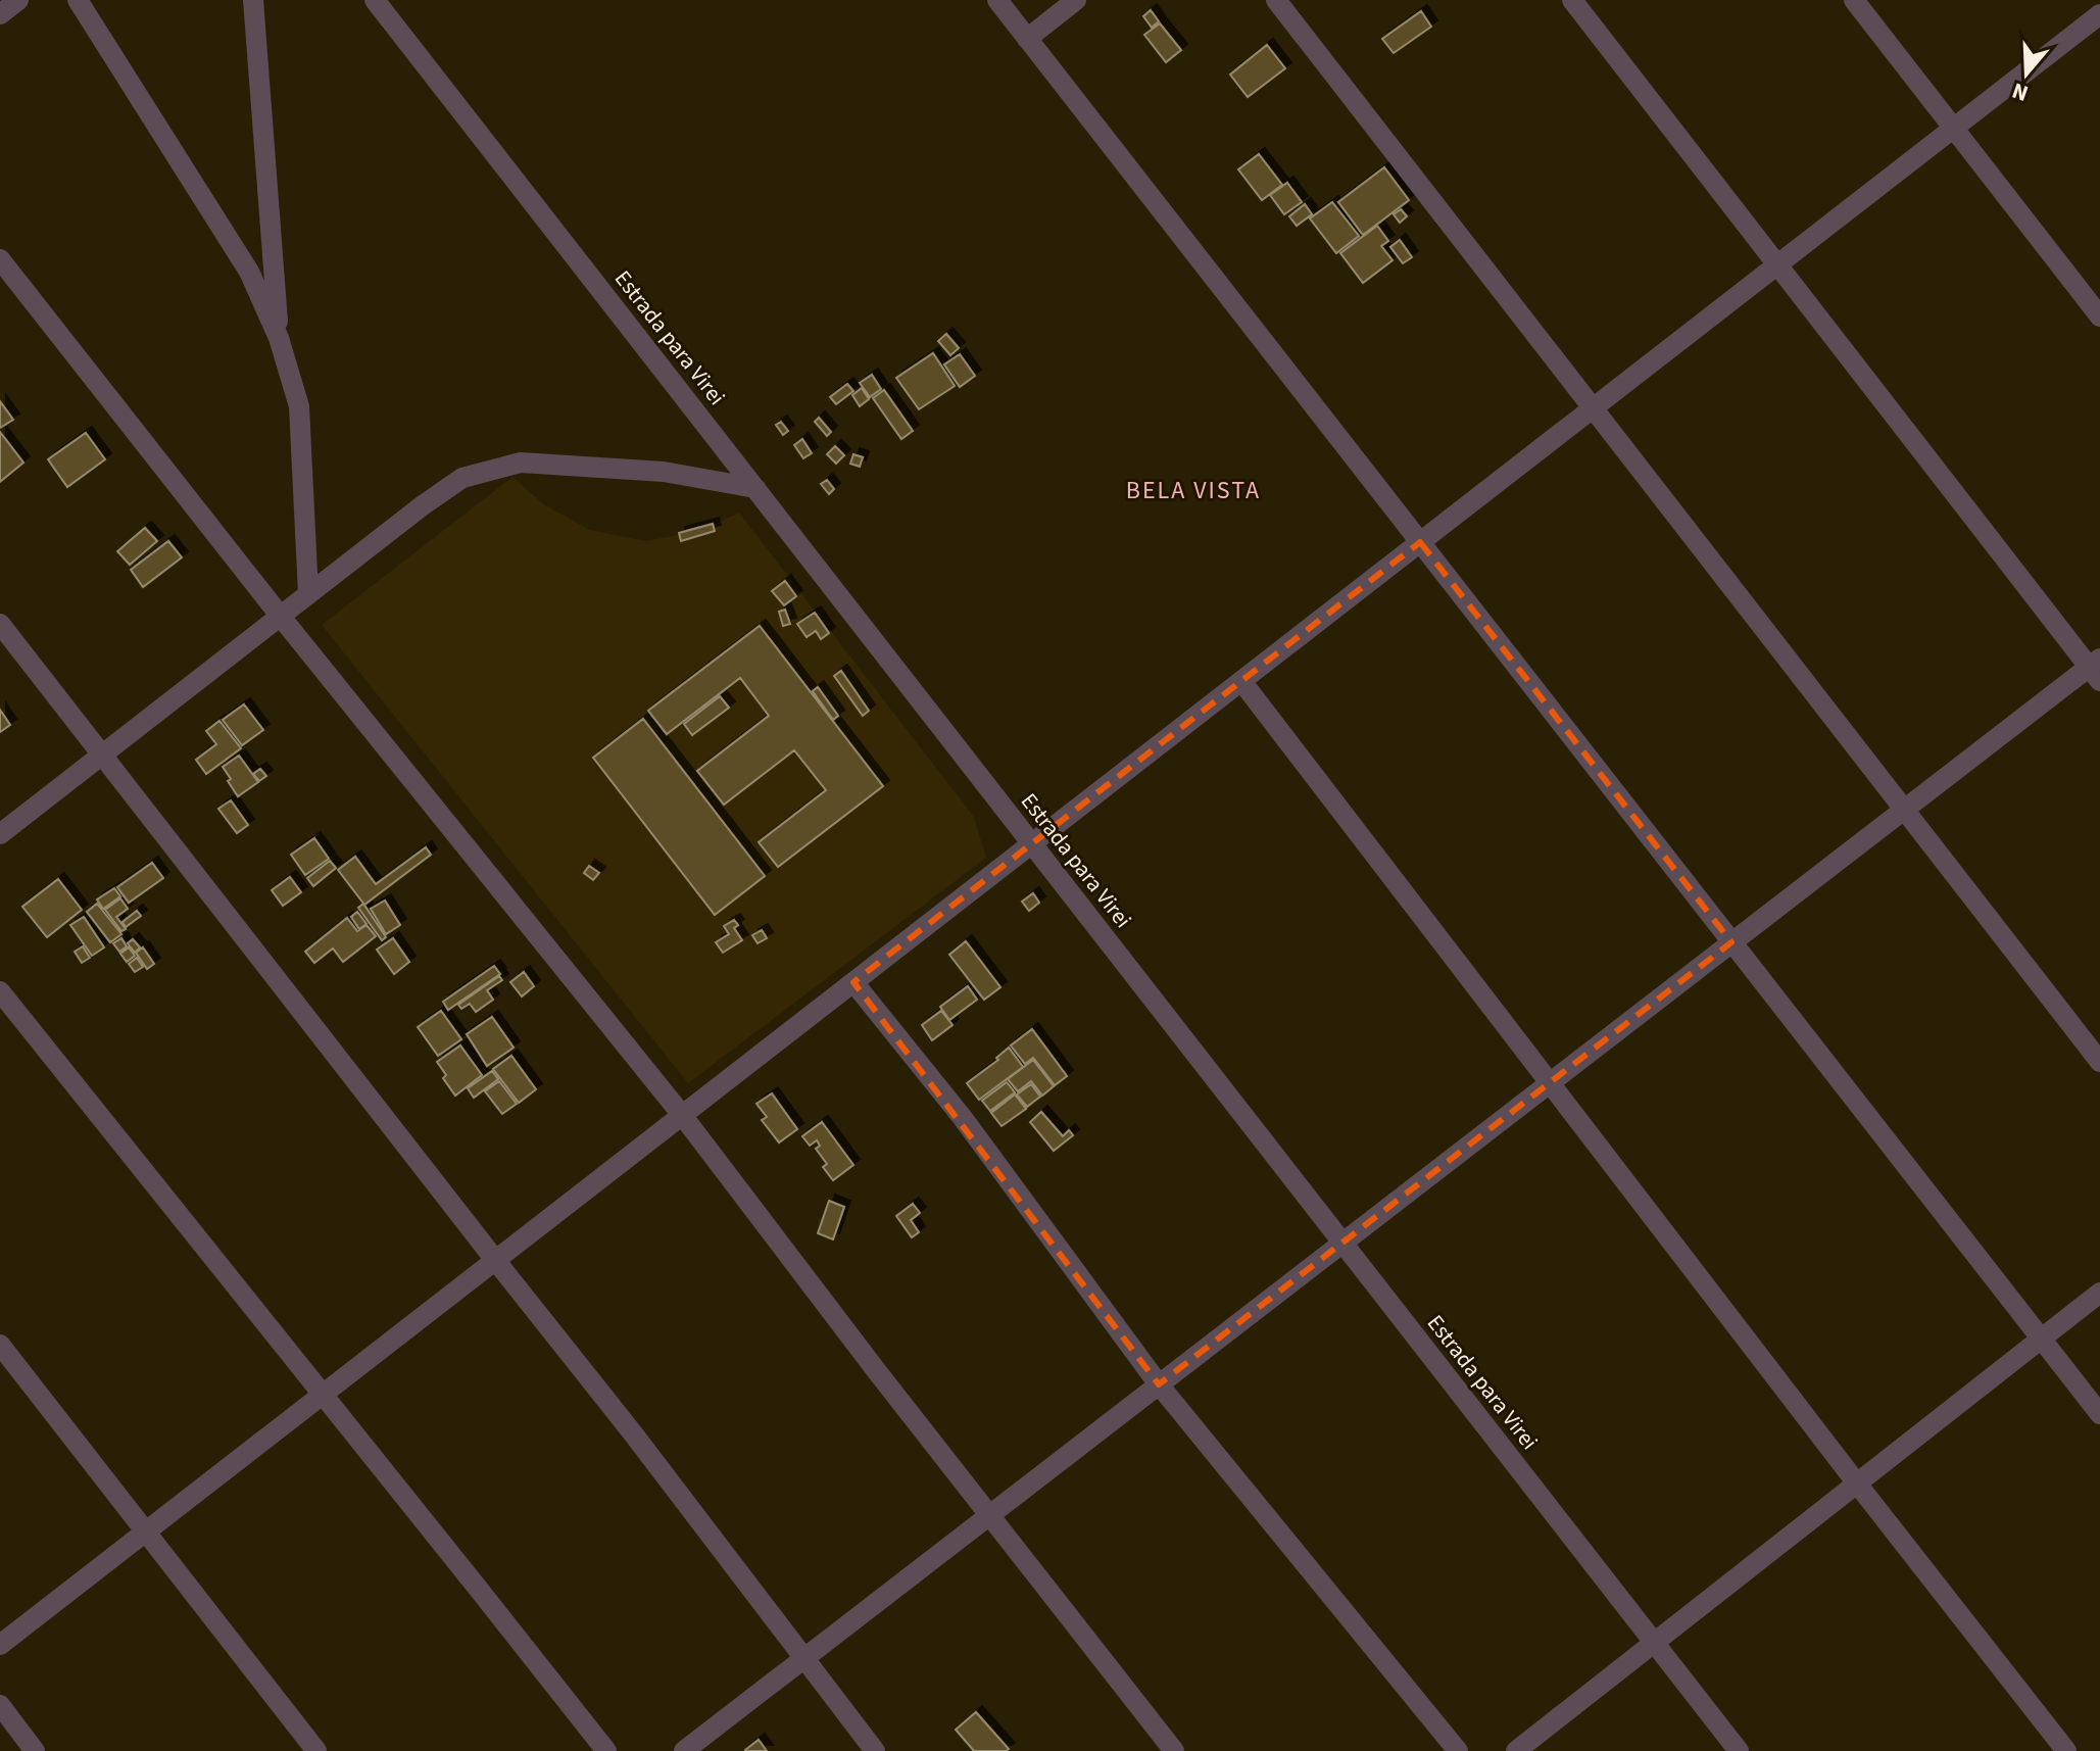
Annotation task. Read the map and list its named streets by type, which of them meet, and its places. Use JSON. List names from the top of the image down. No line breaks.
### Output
{"streets":{"street":["Estrada para Virei"]},"districts":["BELA VISTA"],"north":"bottom"}
